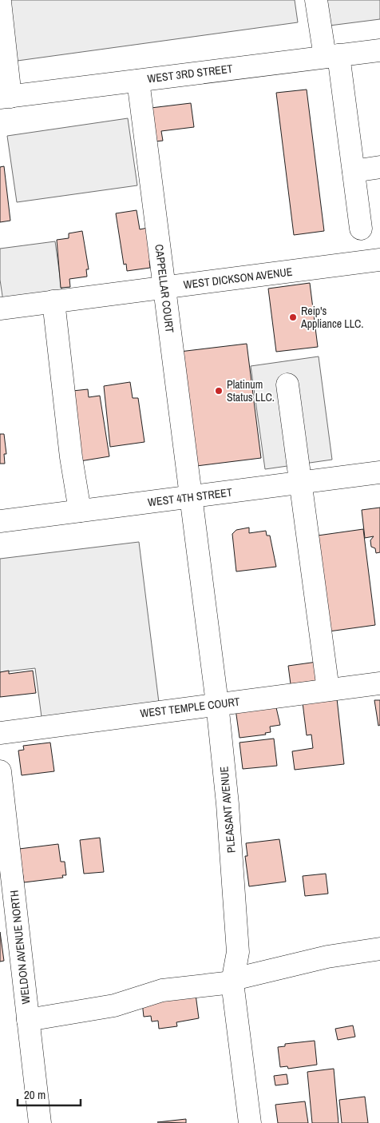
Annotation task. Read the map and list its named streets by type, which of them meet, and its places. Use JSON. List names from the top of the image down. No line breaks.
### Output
{"streets":{"street":["WEST 3RD STREET","WEST DICKSON AVENUE","CAPPELLAR COURT","WEST 4TH STREET","WEST TEMPLE COURT","PLEASANT AVENUE","WELDON AVENUE NORTH"]},"crossings":[["WEST 3RD STREET","CAPPELLAR COURT"],["WEST DICKSON AVENUE","CAPPELLAR COURT"],["CAPPELLAR COURT","WEST 4TH STREET"],["CAPPELLAR COURT","PLEASANT AVENUE"],["WEST 4TH STREET","PLEASANT AVENUE"],["WEST TEMPLE COURT","PLEASANT AVENUE"]],"places":["Reip's Appliance LLC.","Platinum Status LLC."],"scale_bar":"20 m"}
